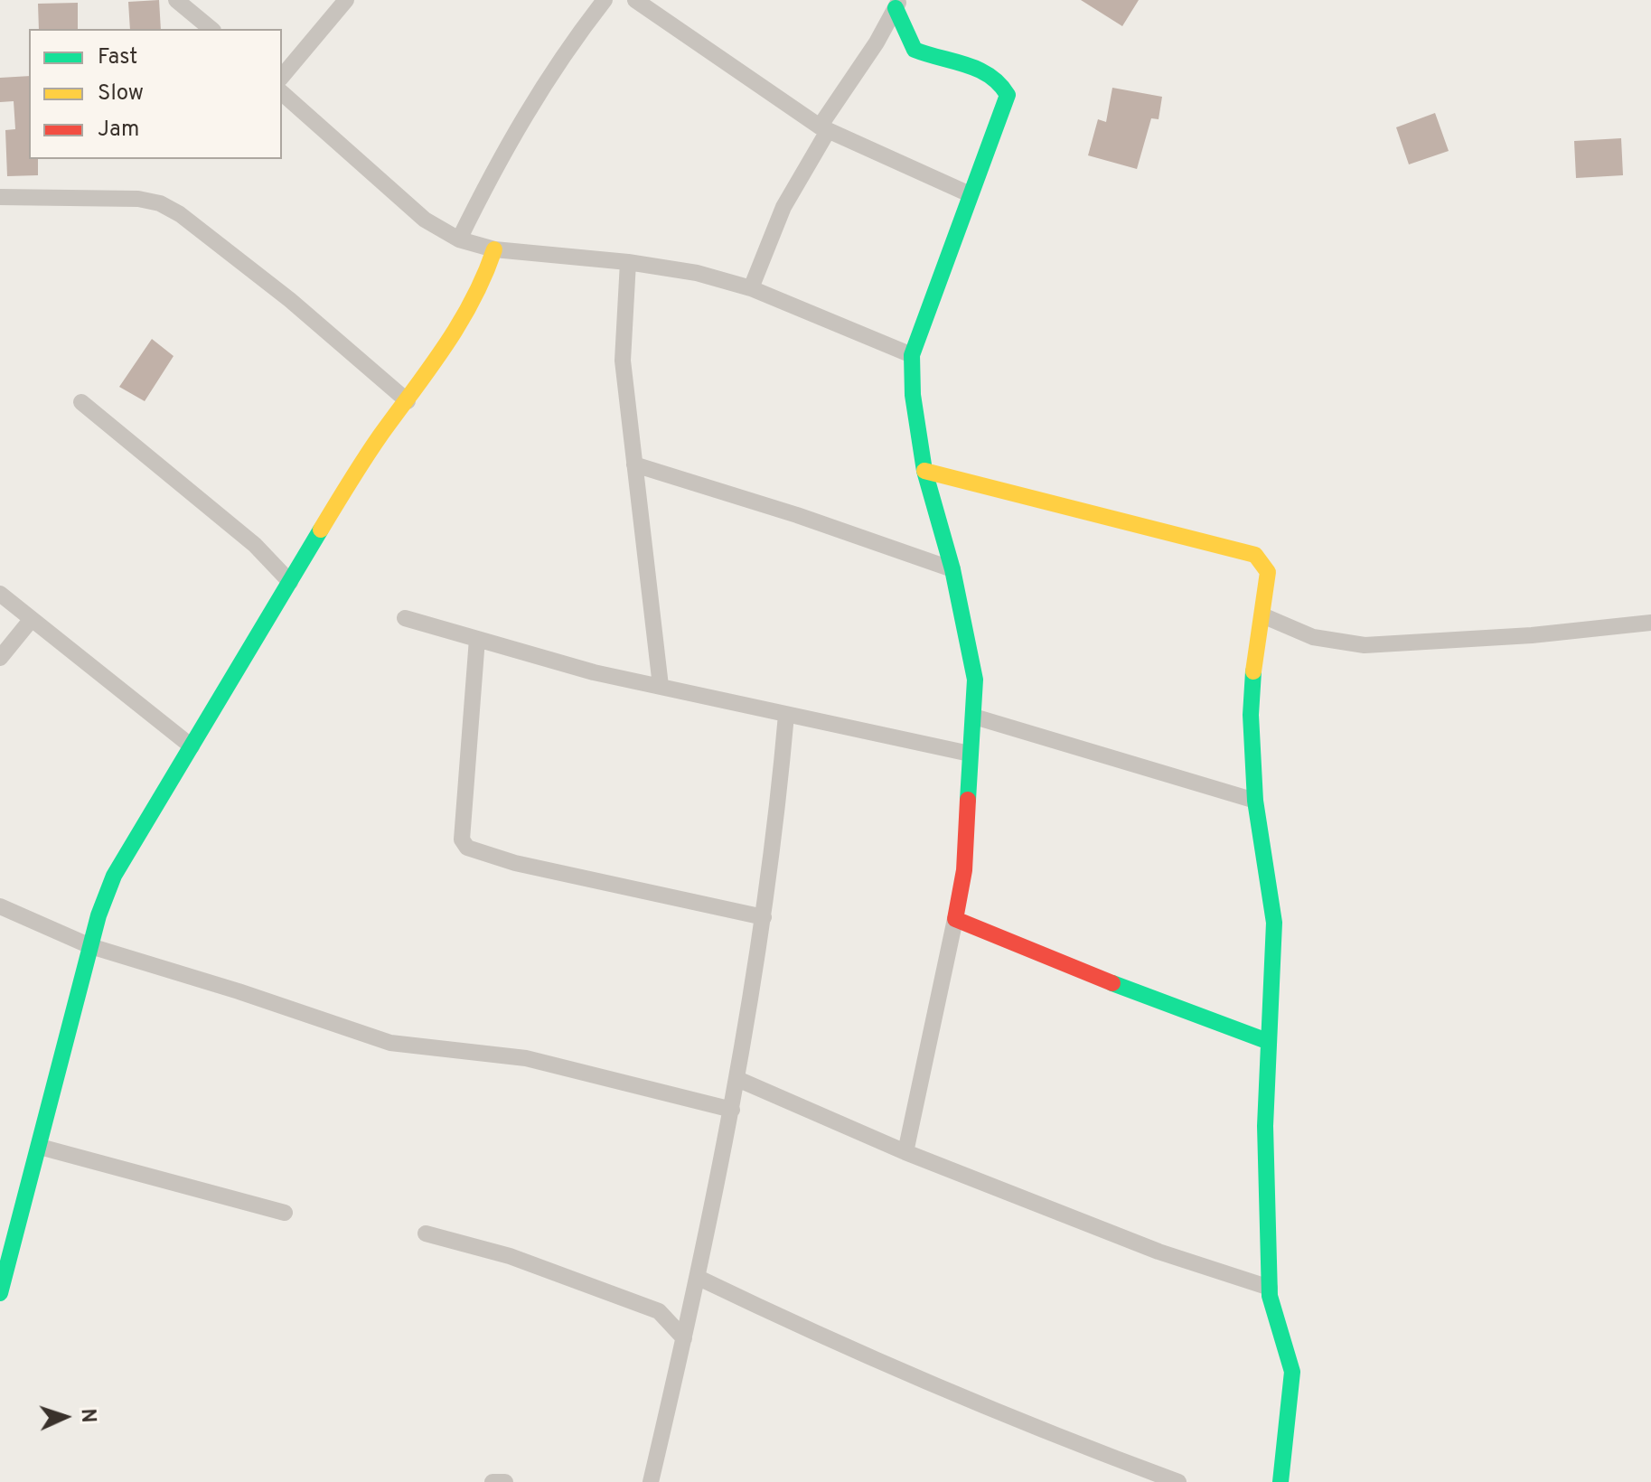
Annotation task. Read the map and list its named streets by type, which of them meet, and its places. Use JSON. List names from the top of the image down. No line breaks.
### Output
{"legend":["Fast","Slow","Jam"],"north":"right"}
